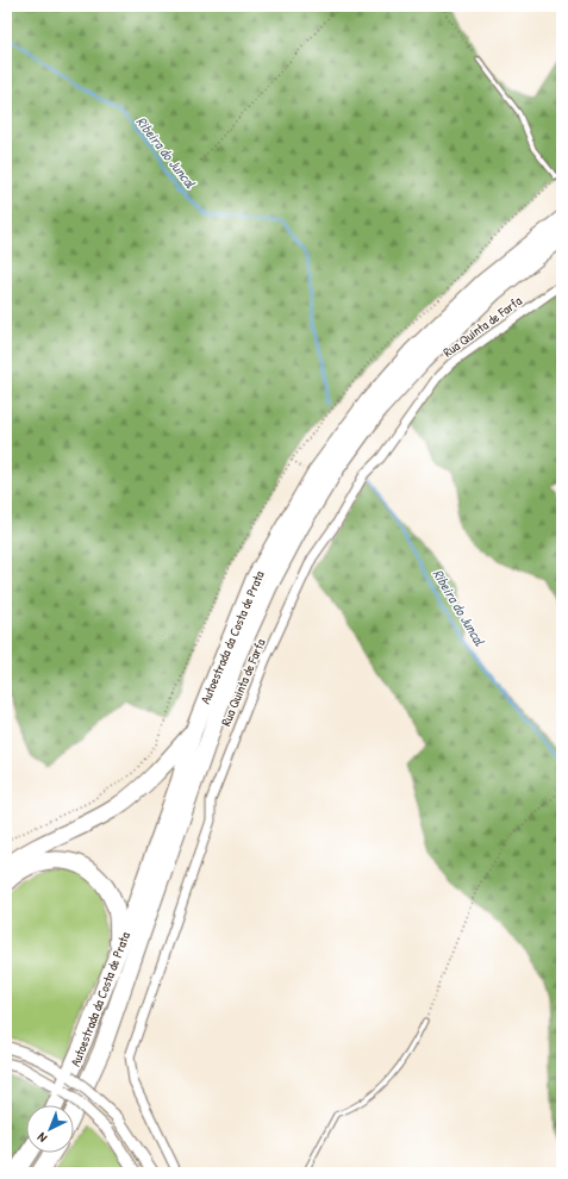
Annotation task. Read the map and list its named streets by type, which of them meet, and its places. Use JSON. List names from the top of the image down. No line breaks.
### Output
{"streets":{"highway":["Autoestrada da Costa de Prata"],"street":["Rua Quinta de Farfa"]},"water":["Ribeira do Juncal"],"north":"bottom left"}
